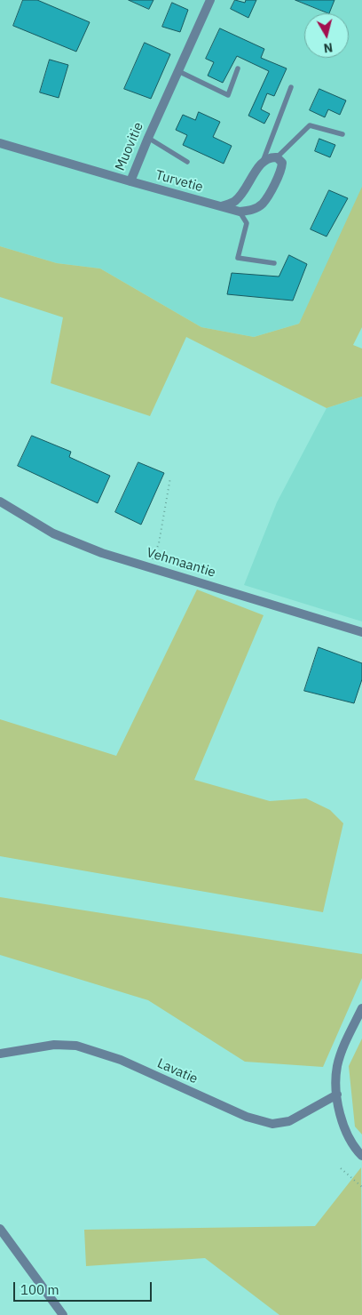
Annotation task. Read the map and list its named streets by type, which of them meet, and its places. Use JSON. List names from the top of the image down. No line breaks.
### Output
{"streets":{"street":["Muovitie","Turvetie","Vehmaantie","Lavatie"]},"crossings":[["Muovitie","Turvetie"]],"scale_bar":"100 m","north":"bottom"}
